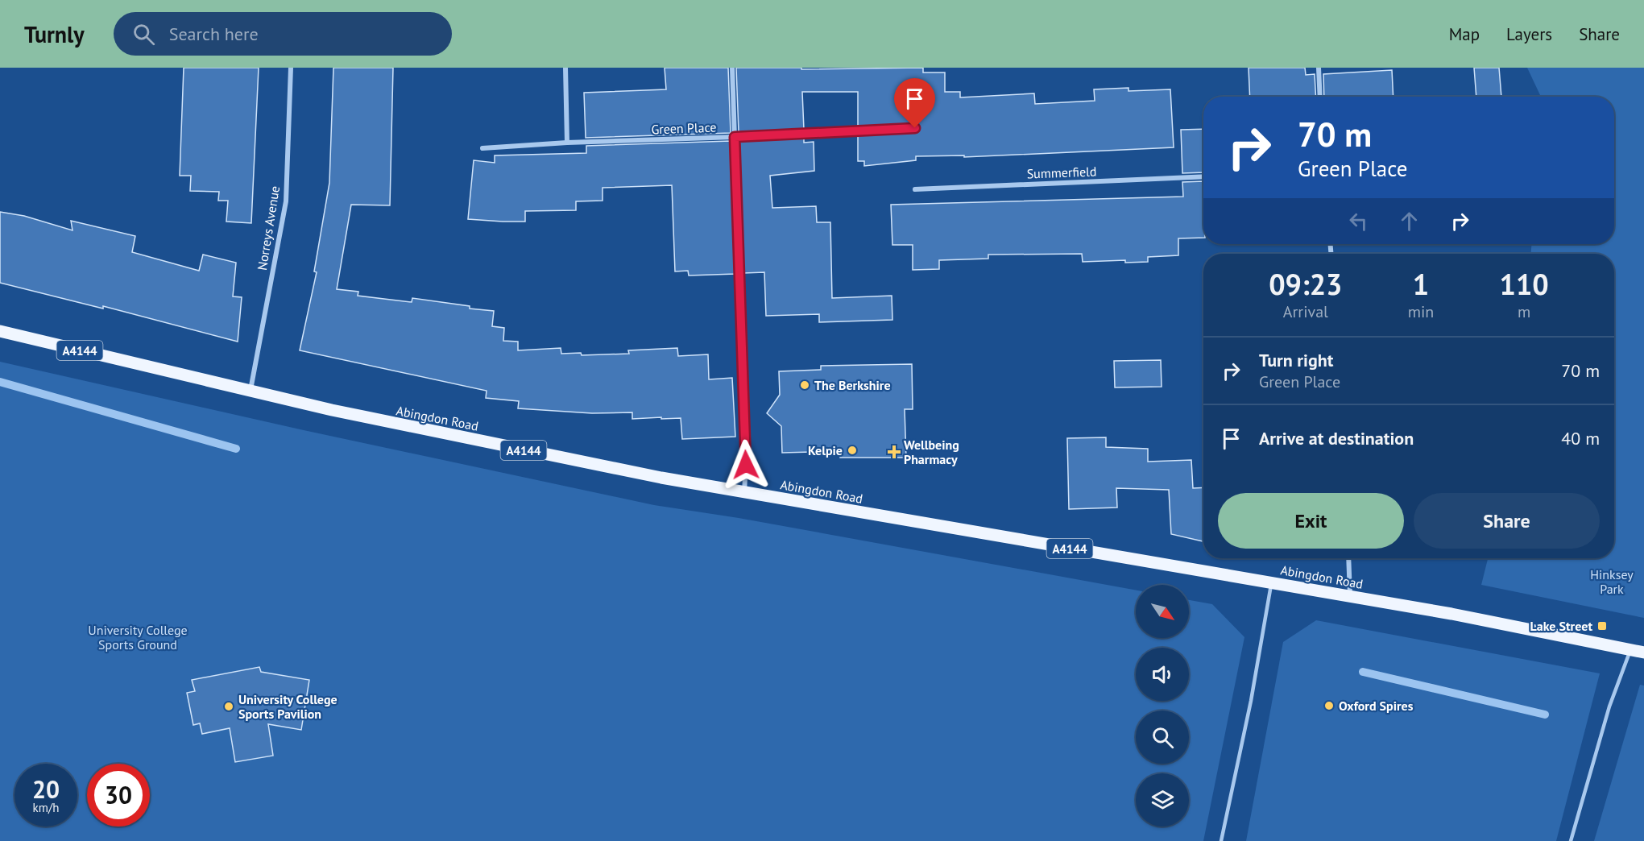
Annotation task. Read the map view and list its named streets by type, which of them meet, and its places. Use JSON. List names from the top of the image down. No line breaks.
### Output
{"streets":{"main road":["A4144","Abingdon Road"],"street":["Green Place","Summerfield","Norreys Avenue"]},"crossings":[["Norreys Avenue","Abingdon Road"]],"parks":["Hinksey Park","University College Sports Ground"],"places":{"other":["The Berkshire","Kelpie","Oxford Spires","University College Sports Pavilion"],"health":["Wellbeing Pharmacy"],"transit":["Lake Street"]},"north":"bottom right","page":{"header":"Turnly","search":"Search here","nav":["Map","Layers","Share"],"turn":["70 m","Green Place"],"eta":["09:23","Arrival","1","min","110","m"],"list":[{"name":"Turn right","note":"Green Place","value":"70 m"},{"name":"Arrive at destination","value":"40 m"}],"buttons":["Exit","Share"],"speed":"20 km/h","limit":"30"}}
